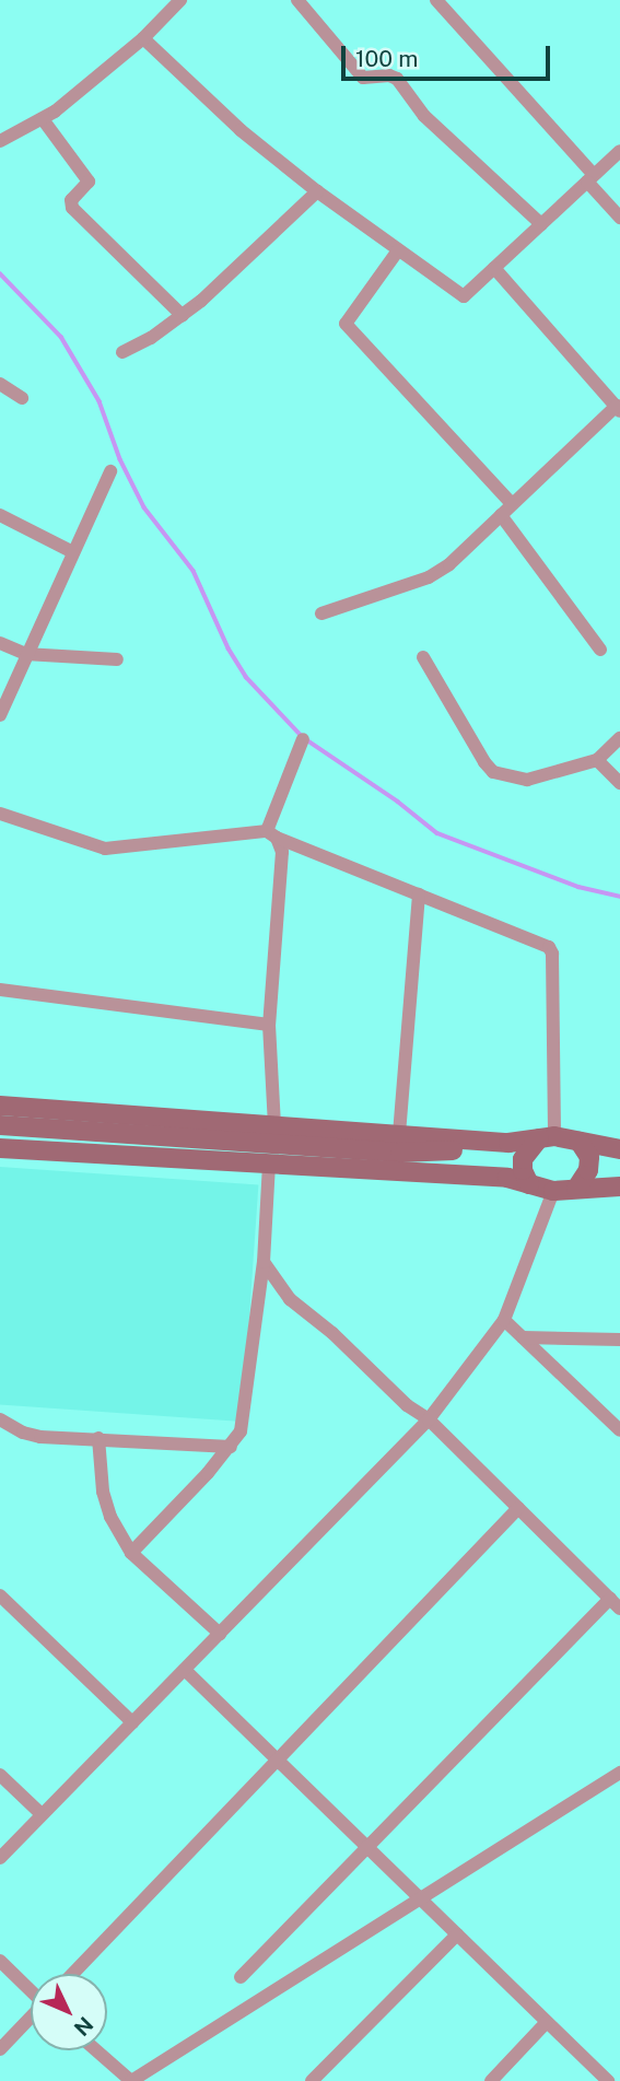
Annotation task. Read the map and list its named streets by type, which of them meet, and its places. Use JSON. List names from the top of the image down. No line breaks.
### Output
{"scale_bar":"100 m","north":"bottom right"}
